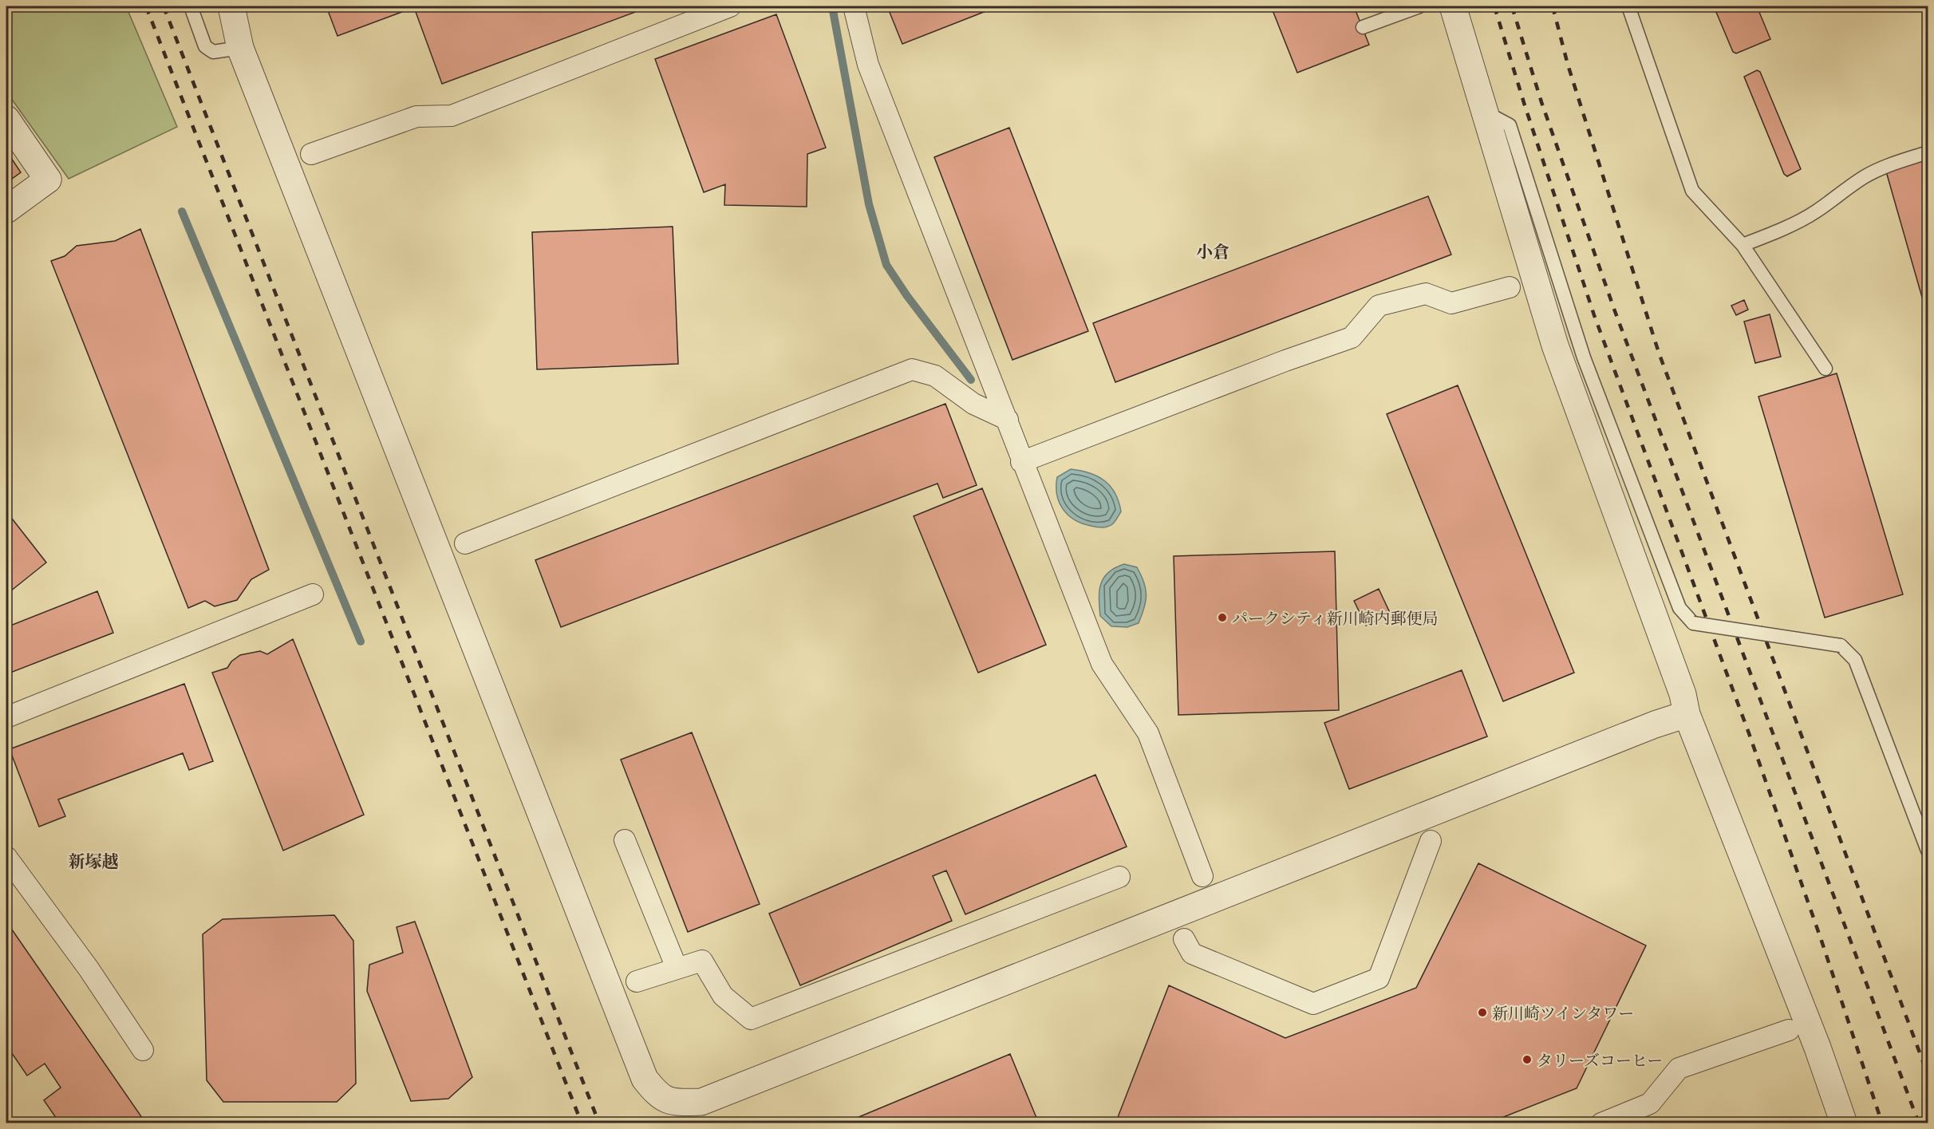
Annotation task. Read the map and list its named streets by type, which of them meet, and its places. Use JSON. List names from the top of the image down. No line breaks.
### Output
{"districts":["小倉","新塚越"],"places":["パークシティ新川崎内郵便局","新川崎ツインタワー","タリーズコーヒー"]}
